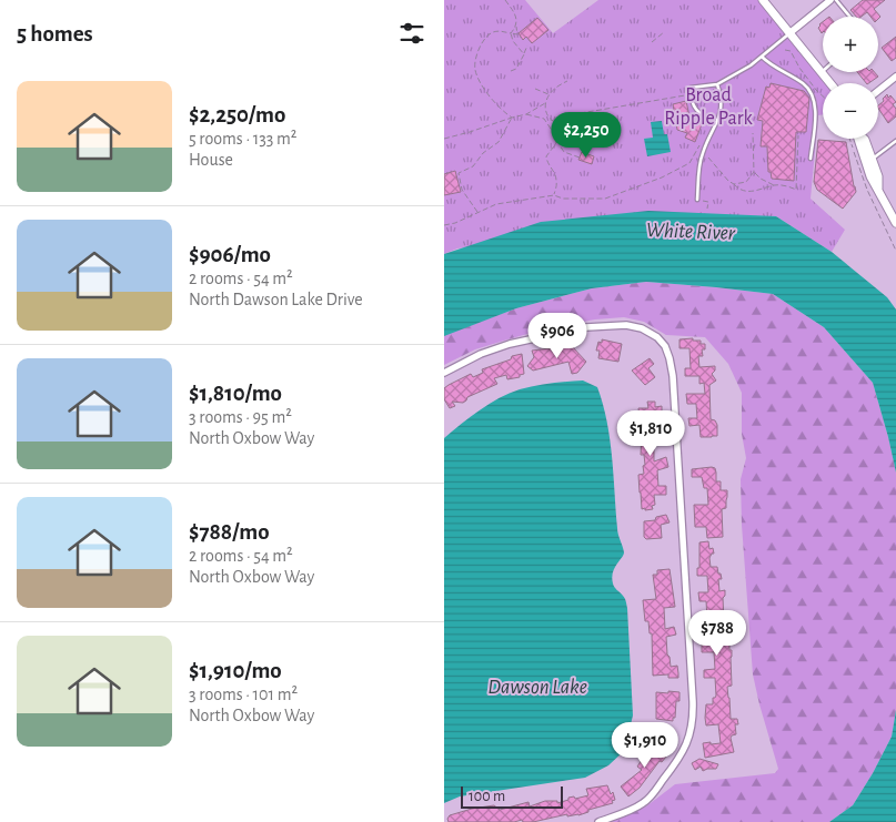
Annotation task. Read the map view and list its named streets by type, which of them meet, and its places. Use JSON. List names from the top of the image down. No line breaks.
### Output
{"water":["White River","Dawson Lake"],"parks":["Broad Ripple Park"],"scale_bar":"100 m","page":{"heading":"5 homes","map_buttons":["+","−"],"list":[{"name":"$2,250/mo","note":"5 rooms · 133 m² · House"},{"name":"$906/mo","note":"2 rooms · 54 m² · North Dawson Lake Drive"},{"name":"$1,810/mo","note":"3 rooms · 95 m² · North Oxbow Way"},{"name":"$788/mo","note":"2 rooms · 54 m² · North Oxbow Way"},{"name":"$1,910/mo","note":"3 rooms · 101 m² · North Oxbow Way"}],"price":["$2,250","$906","$1,810","$788","$1,910"],"scale":"100 m"}}
